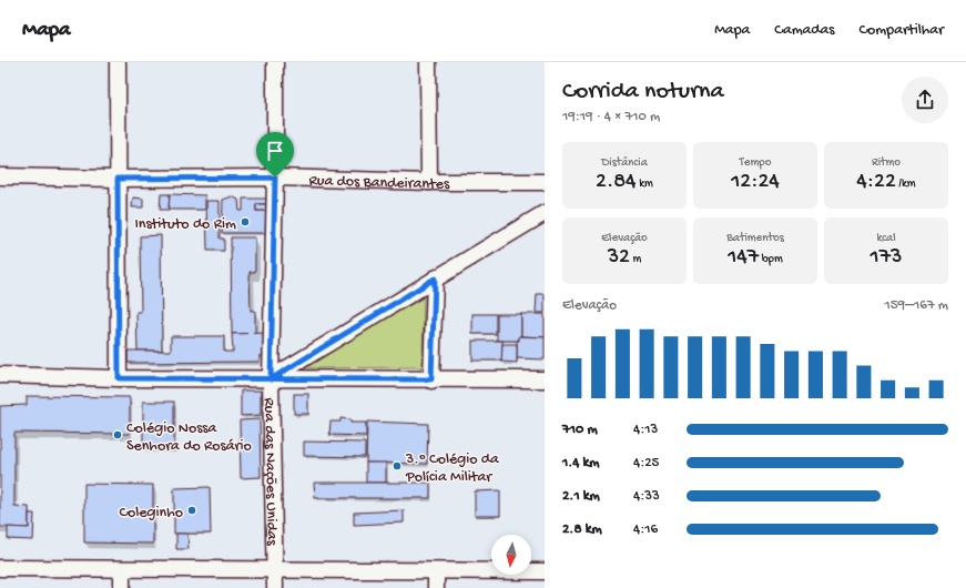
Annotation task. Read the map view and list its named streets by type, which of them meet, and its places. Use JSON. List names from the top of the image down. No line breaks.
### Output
{"streets":{"street":["Rua dos Bandeirantes","Rua das Nações Unidas"]},"crossings":[["Rua dos Bandeirantes","Rua das Nações Unidas"]],"places":["Instituto do Rim","Colégio Nossa Senhora do Rosário","3.º Colégio da Polícia Militar","Coleginho"],"north":"bottom","page":{"header":"Mapa","nav":["Mapa","Camadas","Compartilhar"],"heading":["Corrida noturna","19:19 · 4 × 710 m"],"stats":[["Distância","2.84 km"],["Tempo","12:24"],["Ritmo","4:22 /km"],["Elevação","32 m"],["Batimentos","147 bpm"],["kcal","173"]],"chart":["Elevação","159–167 m"],"list":[{"name":"710 m","note":"4:13"},{"name":"1.4 km","note":"4:25"},{"name":"2.1 km","note":"4:33"},{"name":"2.8 km","note":"4:16"}]}}
